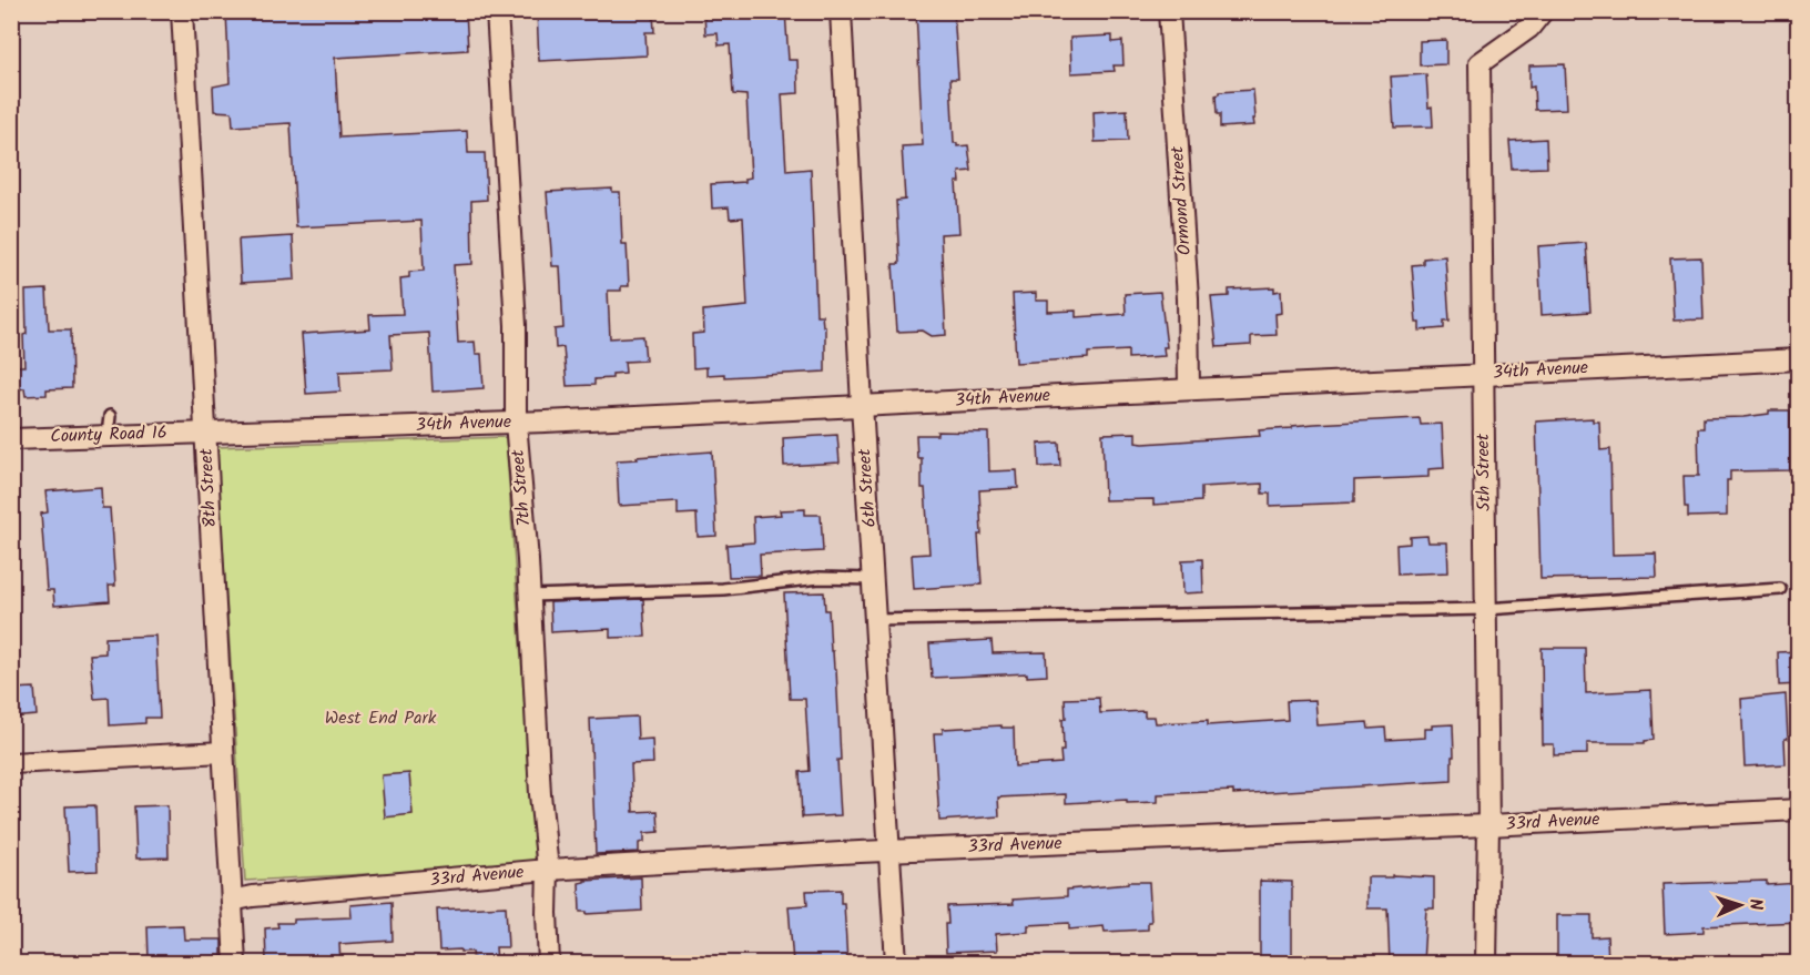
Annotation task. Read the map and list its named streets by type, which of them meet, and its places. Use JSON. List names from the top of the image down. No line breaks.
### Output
{"streets":{"street":["Ormond Street","34th Avenue","County Road 16","5th Street","8th Street","7th Street","6th Street","33rd Avenue"]},"crossings":[["Ormond Street","34th Avenue"],["34th Avenue","County Road 16"],["34th Avenue","5th Street"],["34th Avenue","8th Street"],["34th Avenue","7th Street"],["34th Avenue","6th Street"],["County Road 16","8th Street"],["5th Street","33rd Avenue"],["8th Street","33rd Avenue"],["7th Street","33rd Avenue"],["6th Street","33rd Avenue"]],"parks":["West End Park"],"north":"right"}
